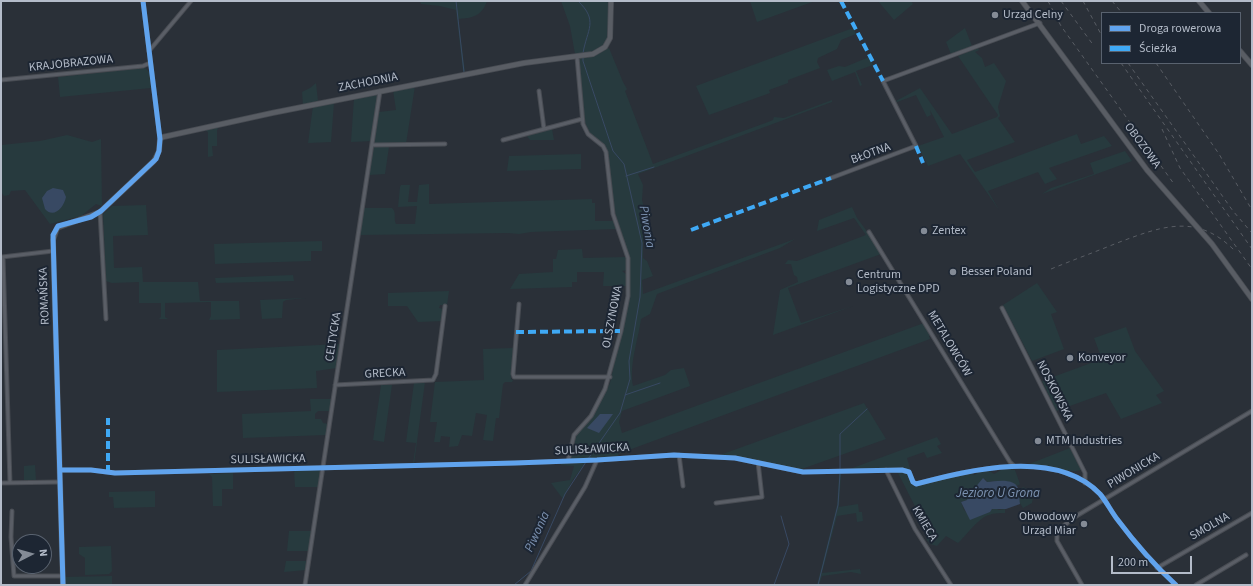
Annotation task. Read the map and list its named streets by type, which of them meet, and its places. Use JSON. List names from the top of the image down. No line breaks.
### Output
{"streets":{"street":["KRAJOBRAZOWA","ZACHODNIA","OBOZOWA","BŁOTNA","ROMAŃSKA","OLSZYNOWA","CELTYCKA","METALOWCÓW","GRECKA","NOSKOWSKA","SULISŁAWICKA","PIWONICKA","KMIECA","SMOLNA"]},"crossings":[["KRAJOBRAZOWA","ROMAŃSKA"],["ZACHODNIA","ROMAŃSKA"],["ZACHODNIA","OLSZYNOWA"],["ZACHODNIA","CELTYCKA"],["OBOZOWA","BŁOTNA"],["ROMAŃSKA","SULISŁAWICKA"],["OLSZYNOWA","SULISŁAWICKA"],["CELTYCKA","GRECKA"],["CELTYCKA","SULISŁAWICKA"],["METALOWCÓW","SULISŁAWICKA"],["NOSKOWSKA","SULISŁAWICKA"],["SULISŁAWICKA","PIWONICKA"],["SULISŁAWICKA","KMIECA"],["SULISŁAWICKA","SMOLNA"]],"water":["Piwonia","Jezioro U Grona"],"places":["Urząd Celny","Zentex","Besser Poland","Centrum Logistyczne DPD","Konveyor","MTM Industries","Obwodowy Urząd Miar"],"legend":["Droga rowerowa","Ścieżka"],"scale_bar":"200 m","north":"right"}
